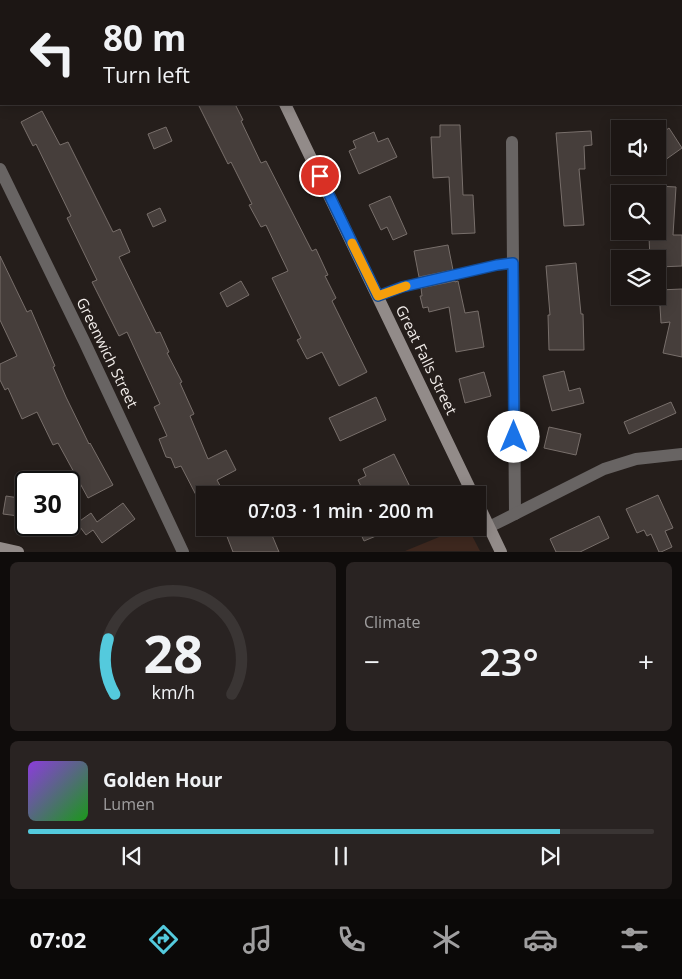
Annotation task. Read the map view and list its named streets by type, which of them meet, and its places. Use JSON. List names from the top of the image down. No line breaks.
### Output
{"streets":{"main road":["Great Falls Street"],"street":["Greenwich Street"]},"page":{"turn":["80 m","Turn left"],"limit":"30","trip":"07:03 · 1 min · 200 m","tile":"Climate","heat":["−","23°","+"],"song":["Golden Hour","Lumen"],"tabs":"07:02","gauge":["28","km/h"]}}
